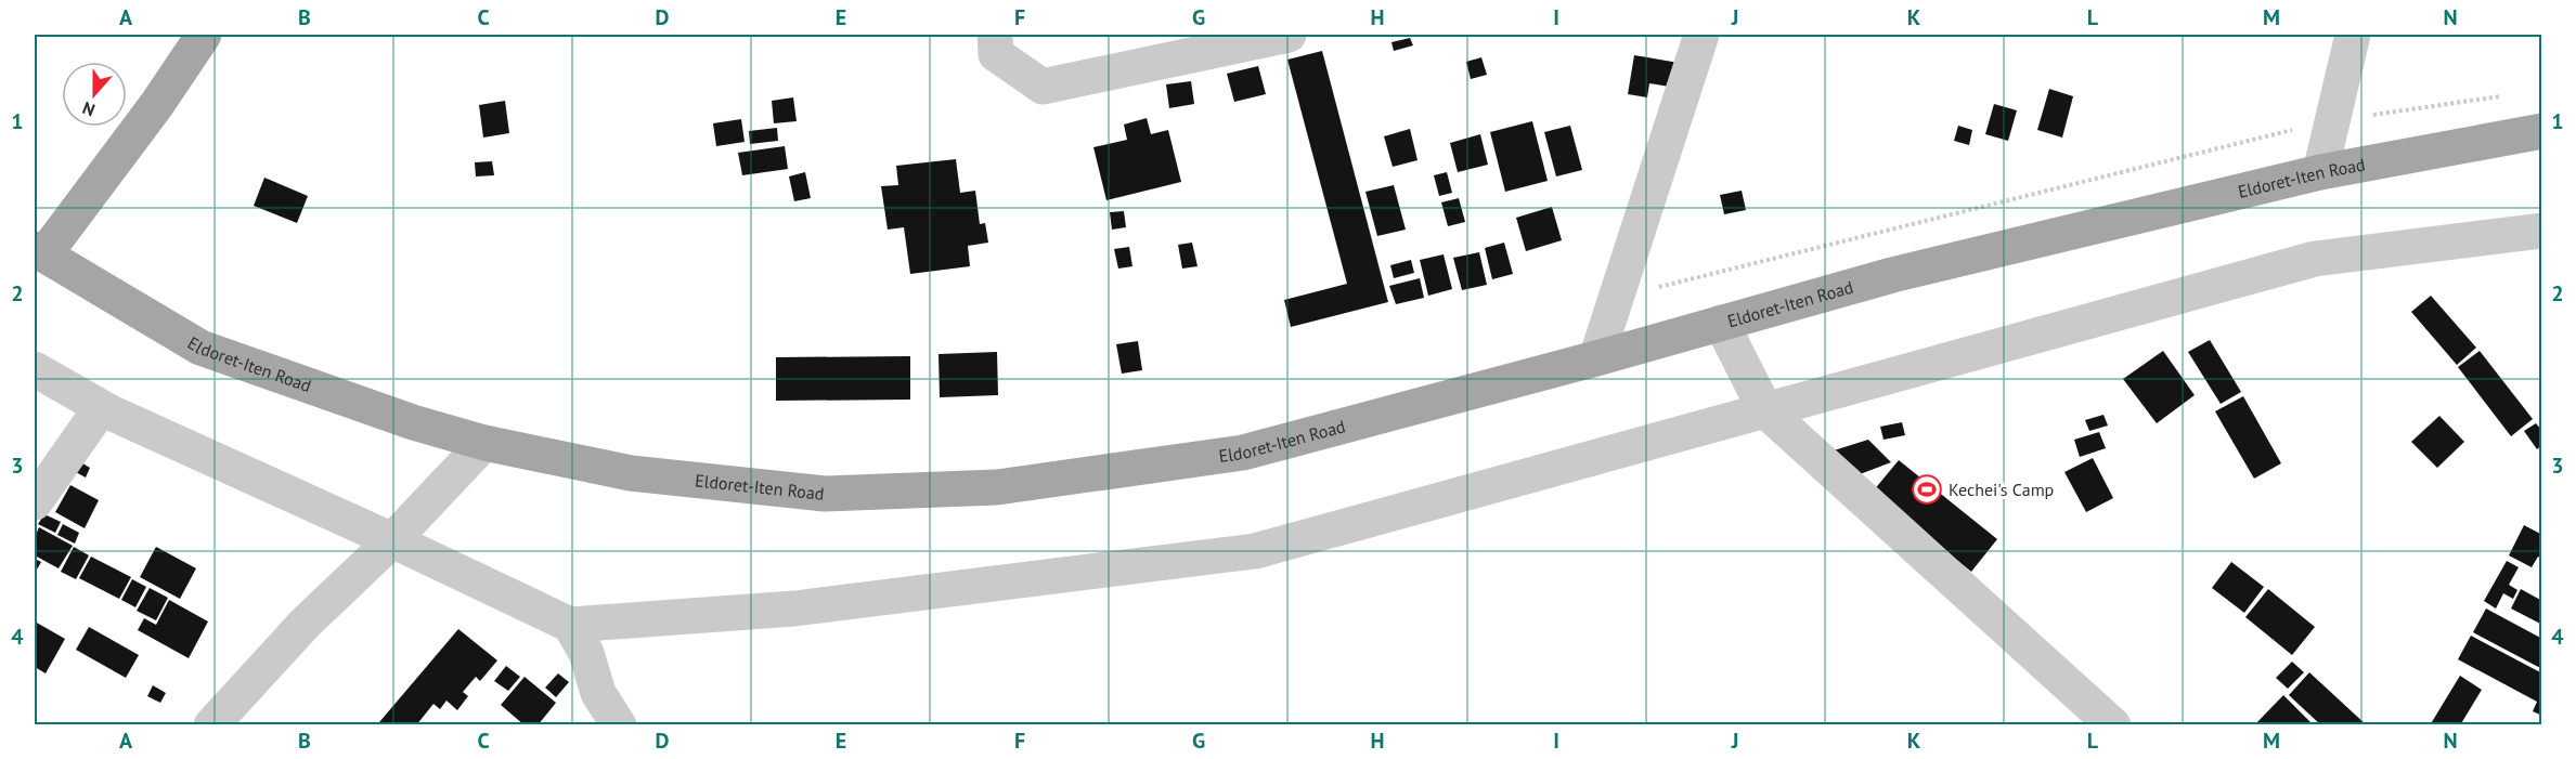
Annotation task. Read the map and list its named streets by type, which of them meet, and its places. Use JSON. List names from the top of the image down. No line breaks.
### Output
{"streets":{"main road":["Eldoret-Iten Road"]},"places":{"sports":["Kechei's Camp"]},"north":"bottom","grid":{"columns":["A","B","C","D","E","F","G","H","I","J","K","L","M","N"],"rows":["1","2","3","4"]}}
